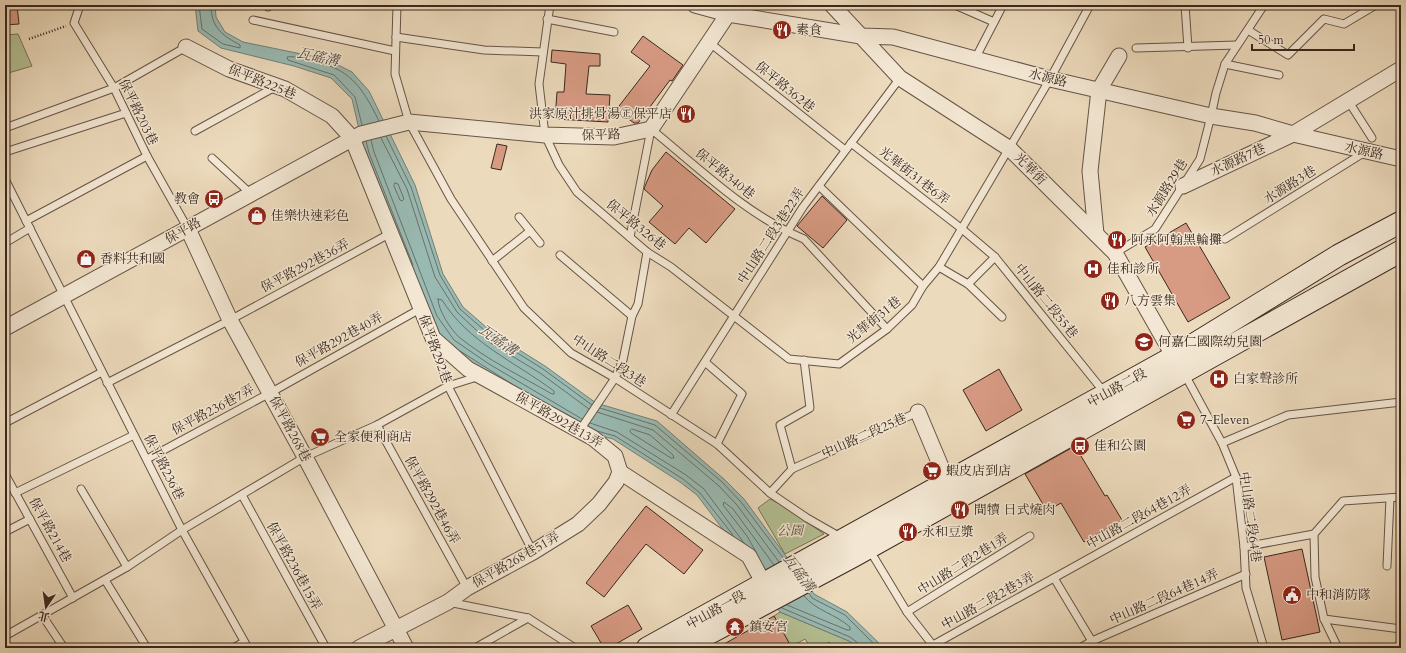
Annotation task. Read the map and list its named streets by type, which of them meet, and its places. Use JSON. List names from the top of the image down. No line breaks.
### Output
{"streets":{"street":["水源路","保平路225巷","保平路","水源路7巷","光華街","保平路292巷","中山路二段","保平路292巷13弄","保平路268巷","中山路二段25巷","保平路268巷51弄","中山路一段"],"lane":["保平路362巷","保平路203巷","保平路340巷","光華街31巷6弄","水源路3巷","水源路29巷","保平路326巷","中山路二段3巷22弄","保平路292巷36弄","中山路二段55巷","光華街31巷","保平路292巷40弄","中山路二段3巷","保平路236巷7弄","保平路236巷","保平路292巷46弄","中山路二段64巷12弄","中山路二段64巷","保平路214巷","中山路二段2巷1弄","保平路236巷15弄","中山路二段64巷14弄","中山路二段2巷3弄"]},"crossings":[["水源路","水源路7巷"],["水源路","光華街"],["水源路","水源路3巷"],["水源路","水源路29巷"],["水源路","光華街31巷"],["保平路225巷","保平路"],["保平路225巷","保平路292巷"],["保平路362巷","中山路二段3巷22弄"],["保平路203巷","保平路"],["保平路203巷","保平路268巷"],["保平路","保平路340巷"],["保平路","保平路326巷"],["保平路","保平路292巷"],["保平路","中山路二段3巷"],["保平路","保平路268巷"],["保平路","保平路236巷"],["水源路7巷","水源路29巷"],["光華街","水源路29巷"],["光華街","中山路二段3巷22弄"],["光華街","光華街31巷"],["光華街","中山路二段"],["光華街","中山路二段64巷"],["保平路340巷","中山路二段3巷22弄"],["保平路340巷","光華街31巷"],["光華街31巷6弄","中山路二段3巷22弄"],["光華街31巷6弄","中山路二段55巷"],["光華街31巷6弄","光華街31巷"],["保平路326巷","中山路二段3巷22弄"],["保平路326巷","光華街31巷"],["中山路二段3巷22弄","光華街31巷"],["中山路二段3巷22弄","中山路二段3巷"],["保平路292巷36弄","保平路292巷"],["保平路292巷36弄","保平路268巷"],["保平路292巷36弄","保平路236巷"],["中山路二段55巷","光華街31巷"],["中山路二段55巷","中山路二段"],["保平路292巷40弄","保平路292巷"],["保平路292巷40弄","保平路236巷7弄"],["保平路292巷40弄","保平路268巷"],["保平路292巷","保平路292巷13弄"],["保平路292巷","保平路268巷51弄"],["中山路二段3巷","中山路二段"],["中山路二段3巷","中山路二段25巷"],["中山路二段","中山路二段25巷"],["中山路二段","中山路二段64巷"],["保平路236巷7弄","保平路268巷"],["保平路236巷7弄","保平路236巷"],["保平路292巷13弄","保平路268巷51弄"],["保平路268巷","保平路268巷51弄"],["保平路292巷46弄","保平路268巷51弄"],["中山路二段64巷12弄","中山路二段64巷"],["中山路二段64巷12弄","中山路二段2巷3弄"],["中山路二段64巷","中山路二段64巷14弄"]],"water":["瓦磘溝"],"parks":["公園"],"places":{"restaurant":["素食","洪家原汁排骨湯㊣保平店","阿承阿翰黑輪攤","八方雲集","間犢 日式燒肉","永和豆漿"],"bus stop":["教會","佳和公園"],"shop":["佳樂快速彩色","香料共和國"],"hospital":["佳和診所","白家聲診所"],"school or university":["何嘉仁國際幼兒園"],"supermarket":["7-Eleven","全家便利商店","蝦皮店到店"],"public building":["中和消防隊"],"temple":["鎮安宮"]},"scale_bar":"50 m","north":"bottom"}
